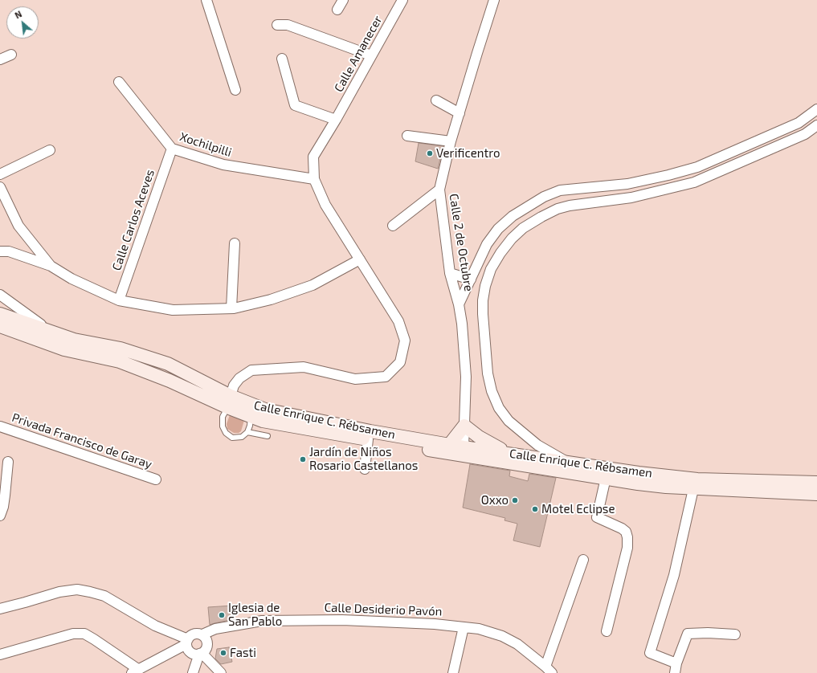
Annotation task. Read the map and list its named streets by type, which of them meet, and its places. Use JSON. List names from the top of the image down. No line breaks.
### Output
{"streets":{"main road":["Calle Enrique C. Rébsamen"],"street":["Calle Amanecer","Xochilpilli","Calle Carlos Aceves","Calle 2 de Octubre","Privada Francisco de Garay","Calle Desiderio Pavón"]},"crossings":[["Calle Amanecer","Xochilpilli"],["Calle Amanecer","Calle Enrique C. Rébsamen"],["Xochilpilli","Calle Carlos Aceves"],["Calle 2 de Octubre","Calle Enrique C. Rébsamen"]],"places":["Verificentro","Jardín de Niños Rosario Castellanos","Oxxo","Motel Eclipse","Iglesia de San Pablo","Fasti"],"north":"top left"}
